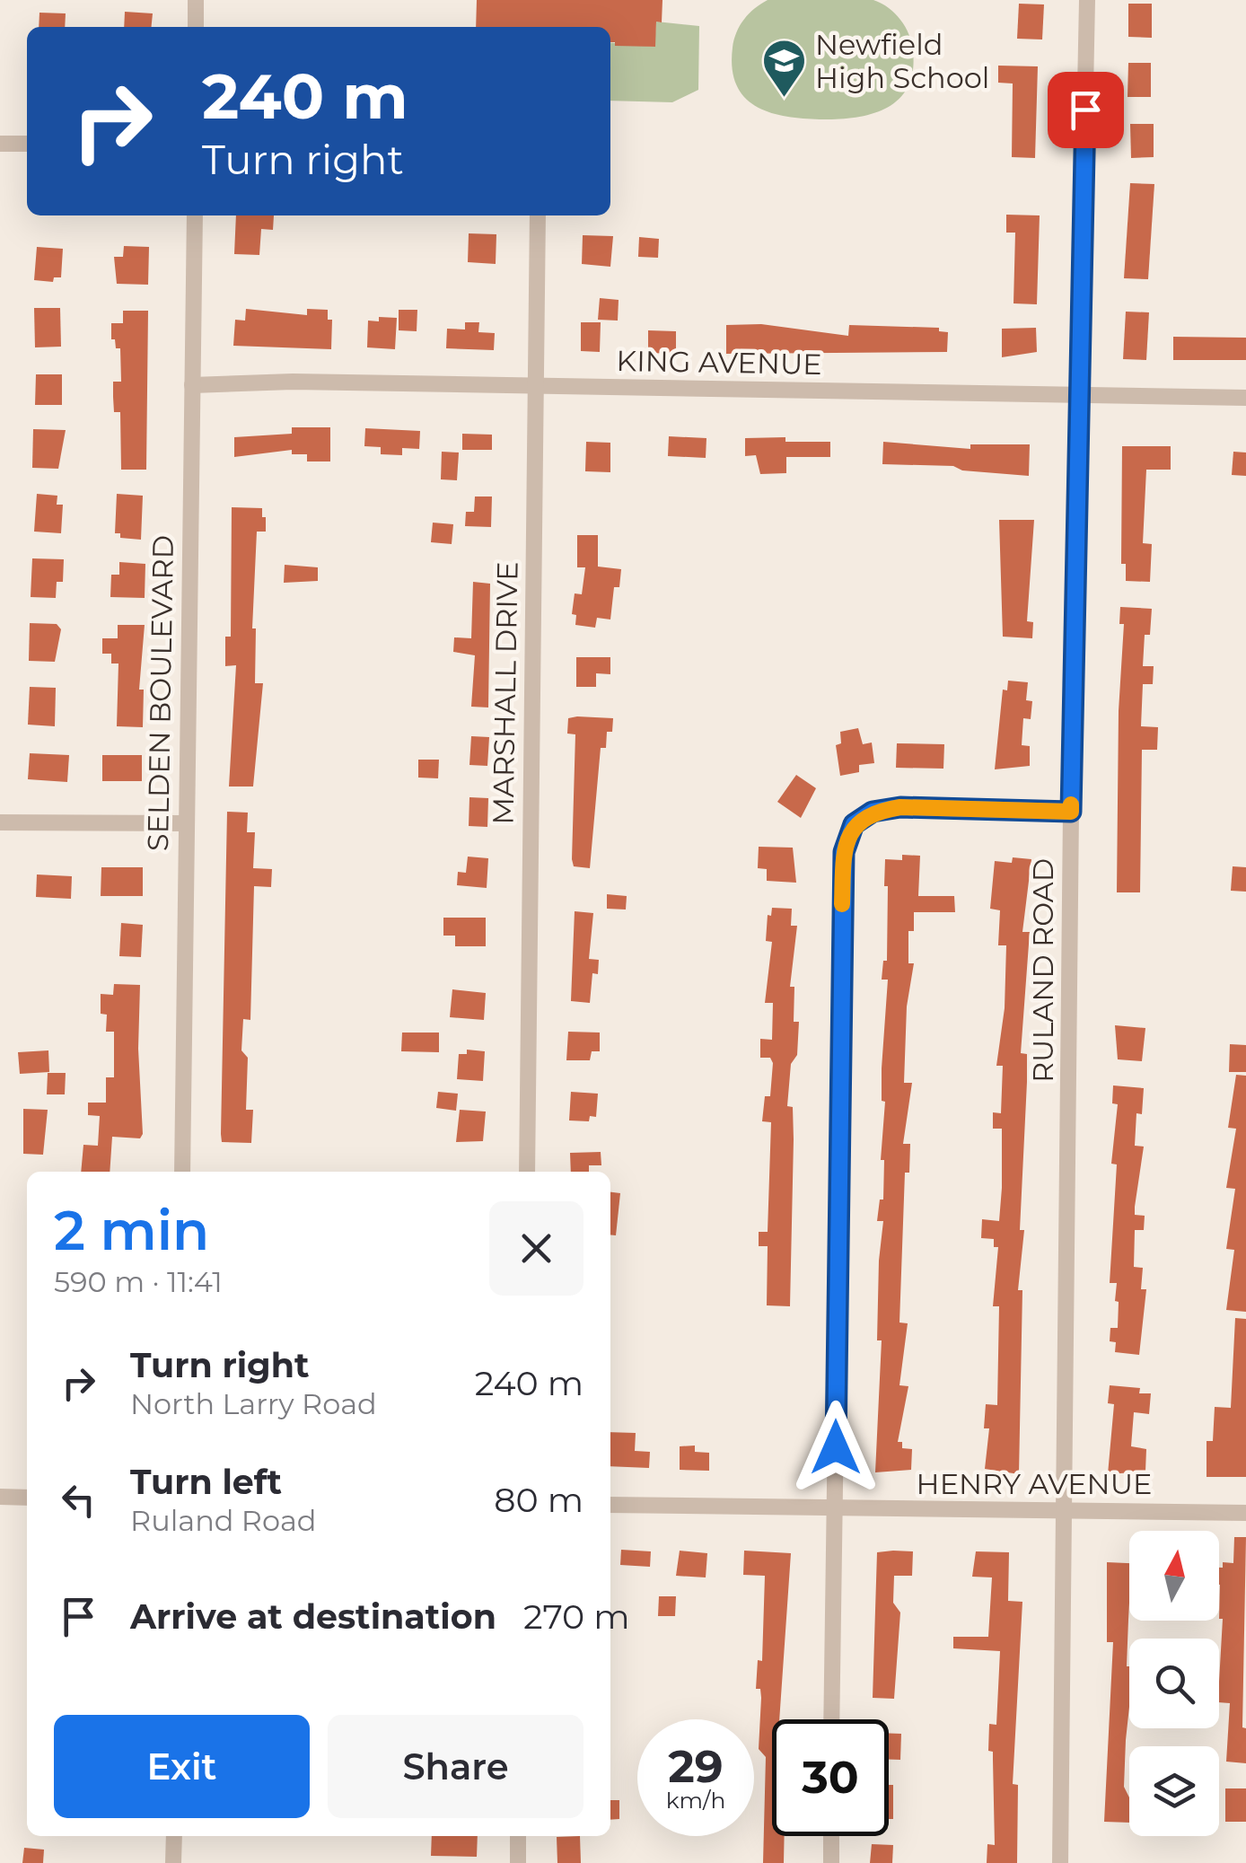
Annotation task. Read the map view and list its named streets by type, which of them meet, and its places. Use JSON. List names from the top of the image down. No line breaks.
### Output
{"streets":{"street":["KING AVENUE","SELDEN BOULEVARD","MARSHALL DRIVE","RULAND ROAD","HENRY AVENUE"]},"crossings":[["KING AVENUE","SELDEN BOULEVARD"],["KING AVENUE","MARSHALL DRIVE"],["KING AVENUE","RULAND ROAD"],["RULAND ROAD","HENRY AVENUE"]],"places":{"school or university":["Newfield High School"]},"north":"top","page":{"turn":["240 m","Turn right"],"heading":["2 min","590 m · 11:41"],"list":[{"name":"Turn right","note":"North Larry Road","value":"240 m"},{"name":"Turn left","note":"Ruland Road","value":"80 m"},{"name":"Arrive at destination","value":"270 m"}],"buttons":["Exit","Share"],"speed":"29 km/h","limit":"30"}}
